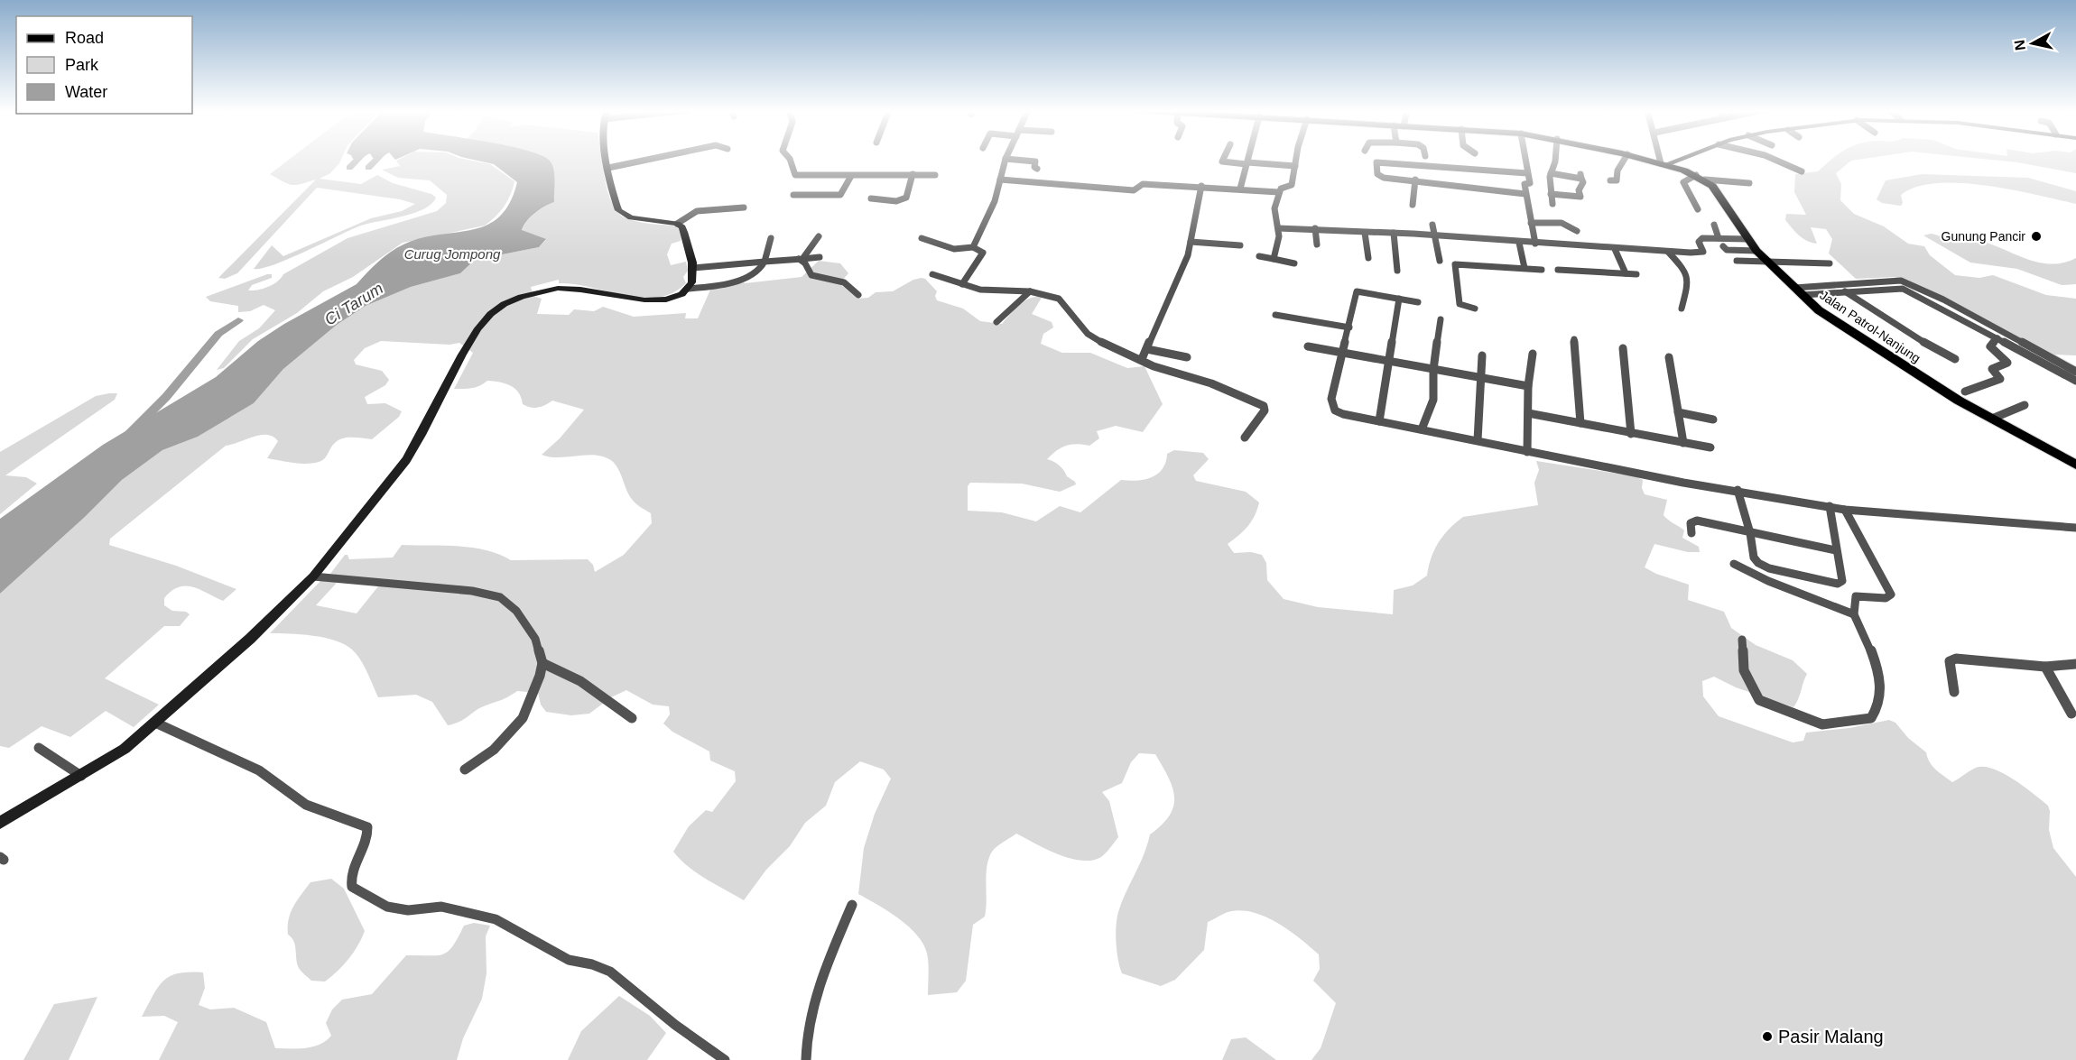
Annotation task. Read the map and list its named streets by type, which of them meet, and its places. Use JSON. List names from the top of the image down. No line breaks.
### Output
{"streets":{"main road":["Jalan Patrol-Nanjung"]},"water":["Curug Jompong","Ci Tarum"],"places":["Gunung Pancir","Pasir Malang"],"legend":["Road","Park","Water"],"north":"left"}
